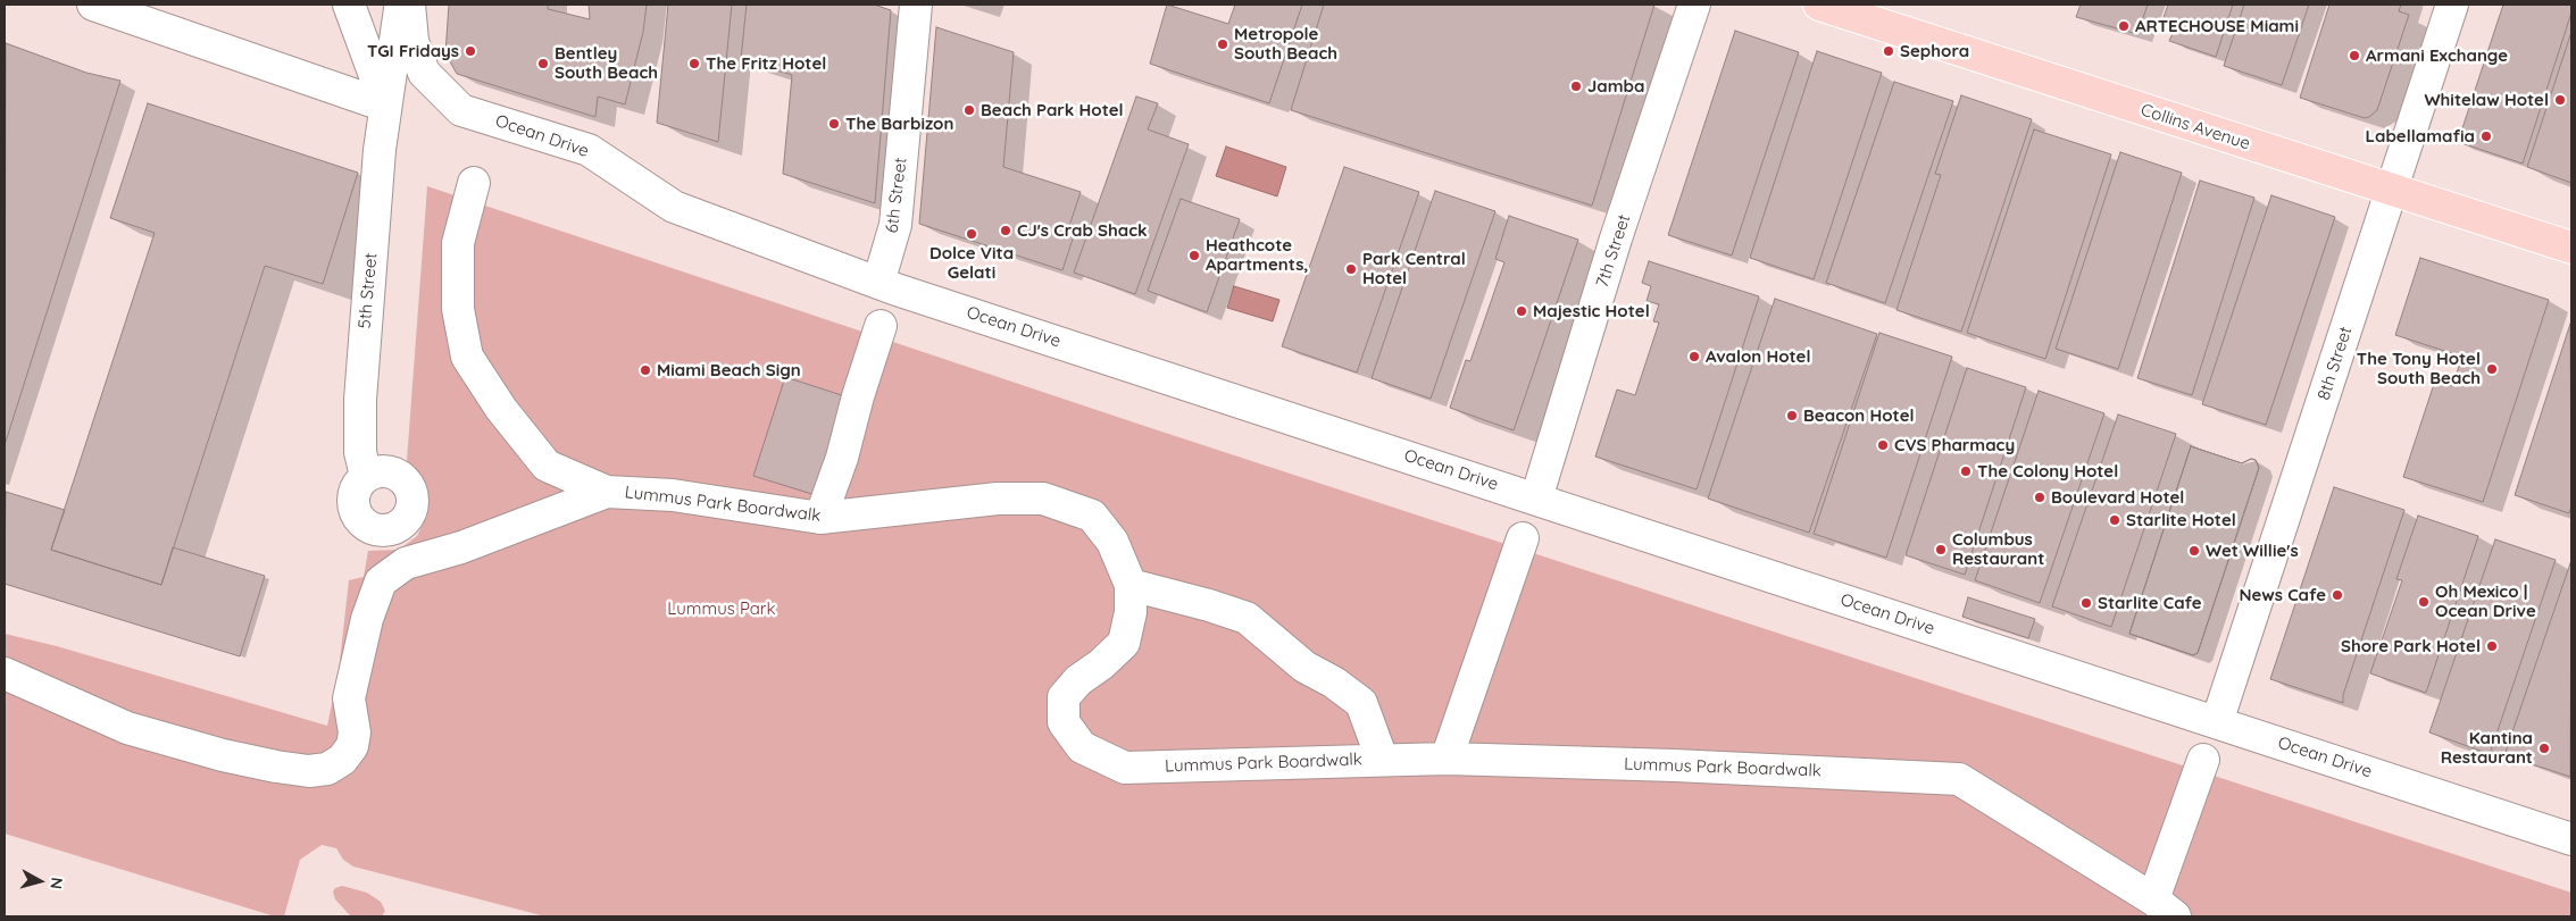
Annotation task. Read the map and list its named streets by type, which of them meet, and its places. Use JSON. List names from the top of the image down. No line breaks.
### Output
{"streets":{"main road":["Collins Avenue"],"street":["Ocean Drive","6th Street","7th Street","5th Street","8th Street","Lummus Park Boardwalk"]},"crossings":[["Collins Avenue","8th Street"],["Ocean Drive","6th Street"],["Ocean Drive","7th Street"],["Ocean Drive","8th Street"]],"parks":["Lummus Park"],"places":["ARTECHOUSE Miami","Metropole South Beach","TGI Fridays","Sephora","Armani Exchange","Bentley South Beach","The Fritz Hotel","Jamba","Whitelaw Hotel","Beach Park Hotel","The Barbizon","Labellamafia","CJ's Crab Shack","Dolce Vita Gelati","Heathcote Apartments,","Park Central Hotel","Majestic Hotel","Avalon Hotel","The Tony Hotel South Beach","Miami Beach Sign","Beacon Hotel","CVS Pharmacy","The Colony Hotel","Boulevard Hotel","Starlite Hotel","Columbus Restaurant","Wet Willie's","News Cafe","Oh Mexico | Ocean Drive","Starlite Cafe","Shore Park Hotel","Kantina Restaurant"],"north":"right"}
